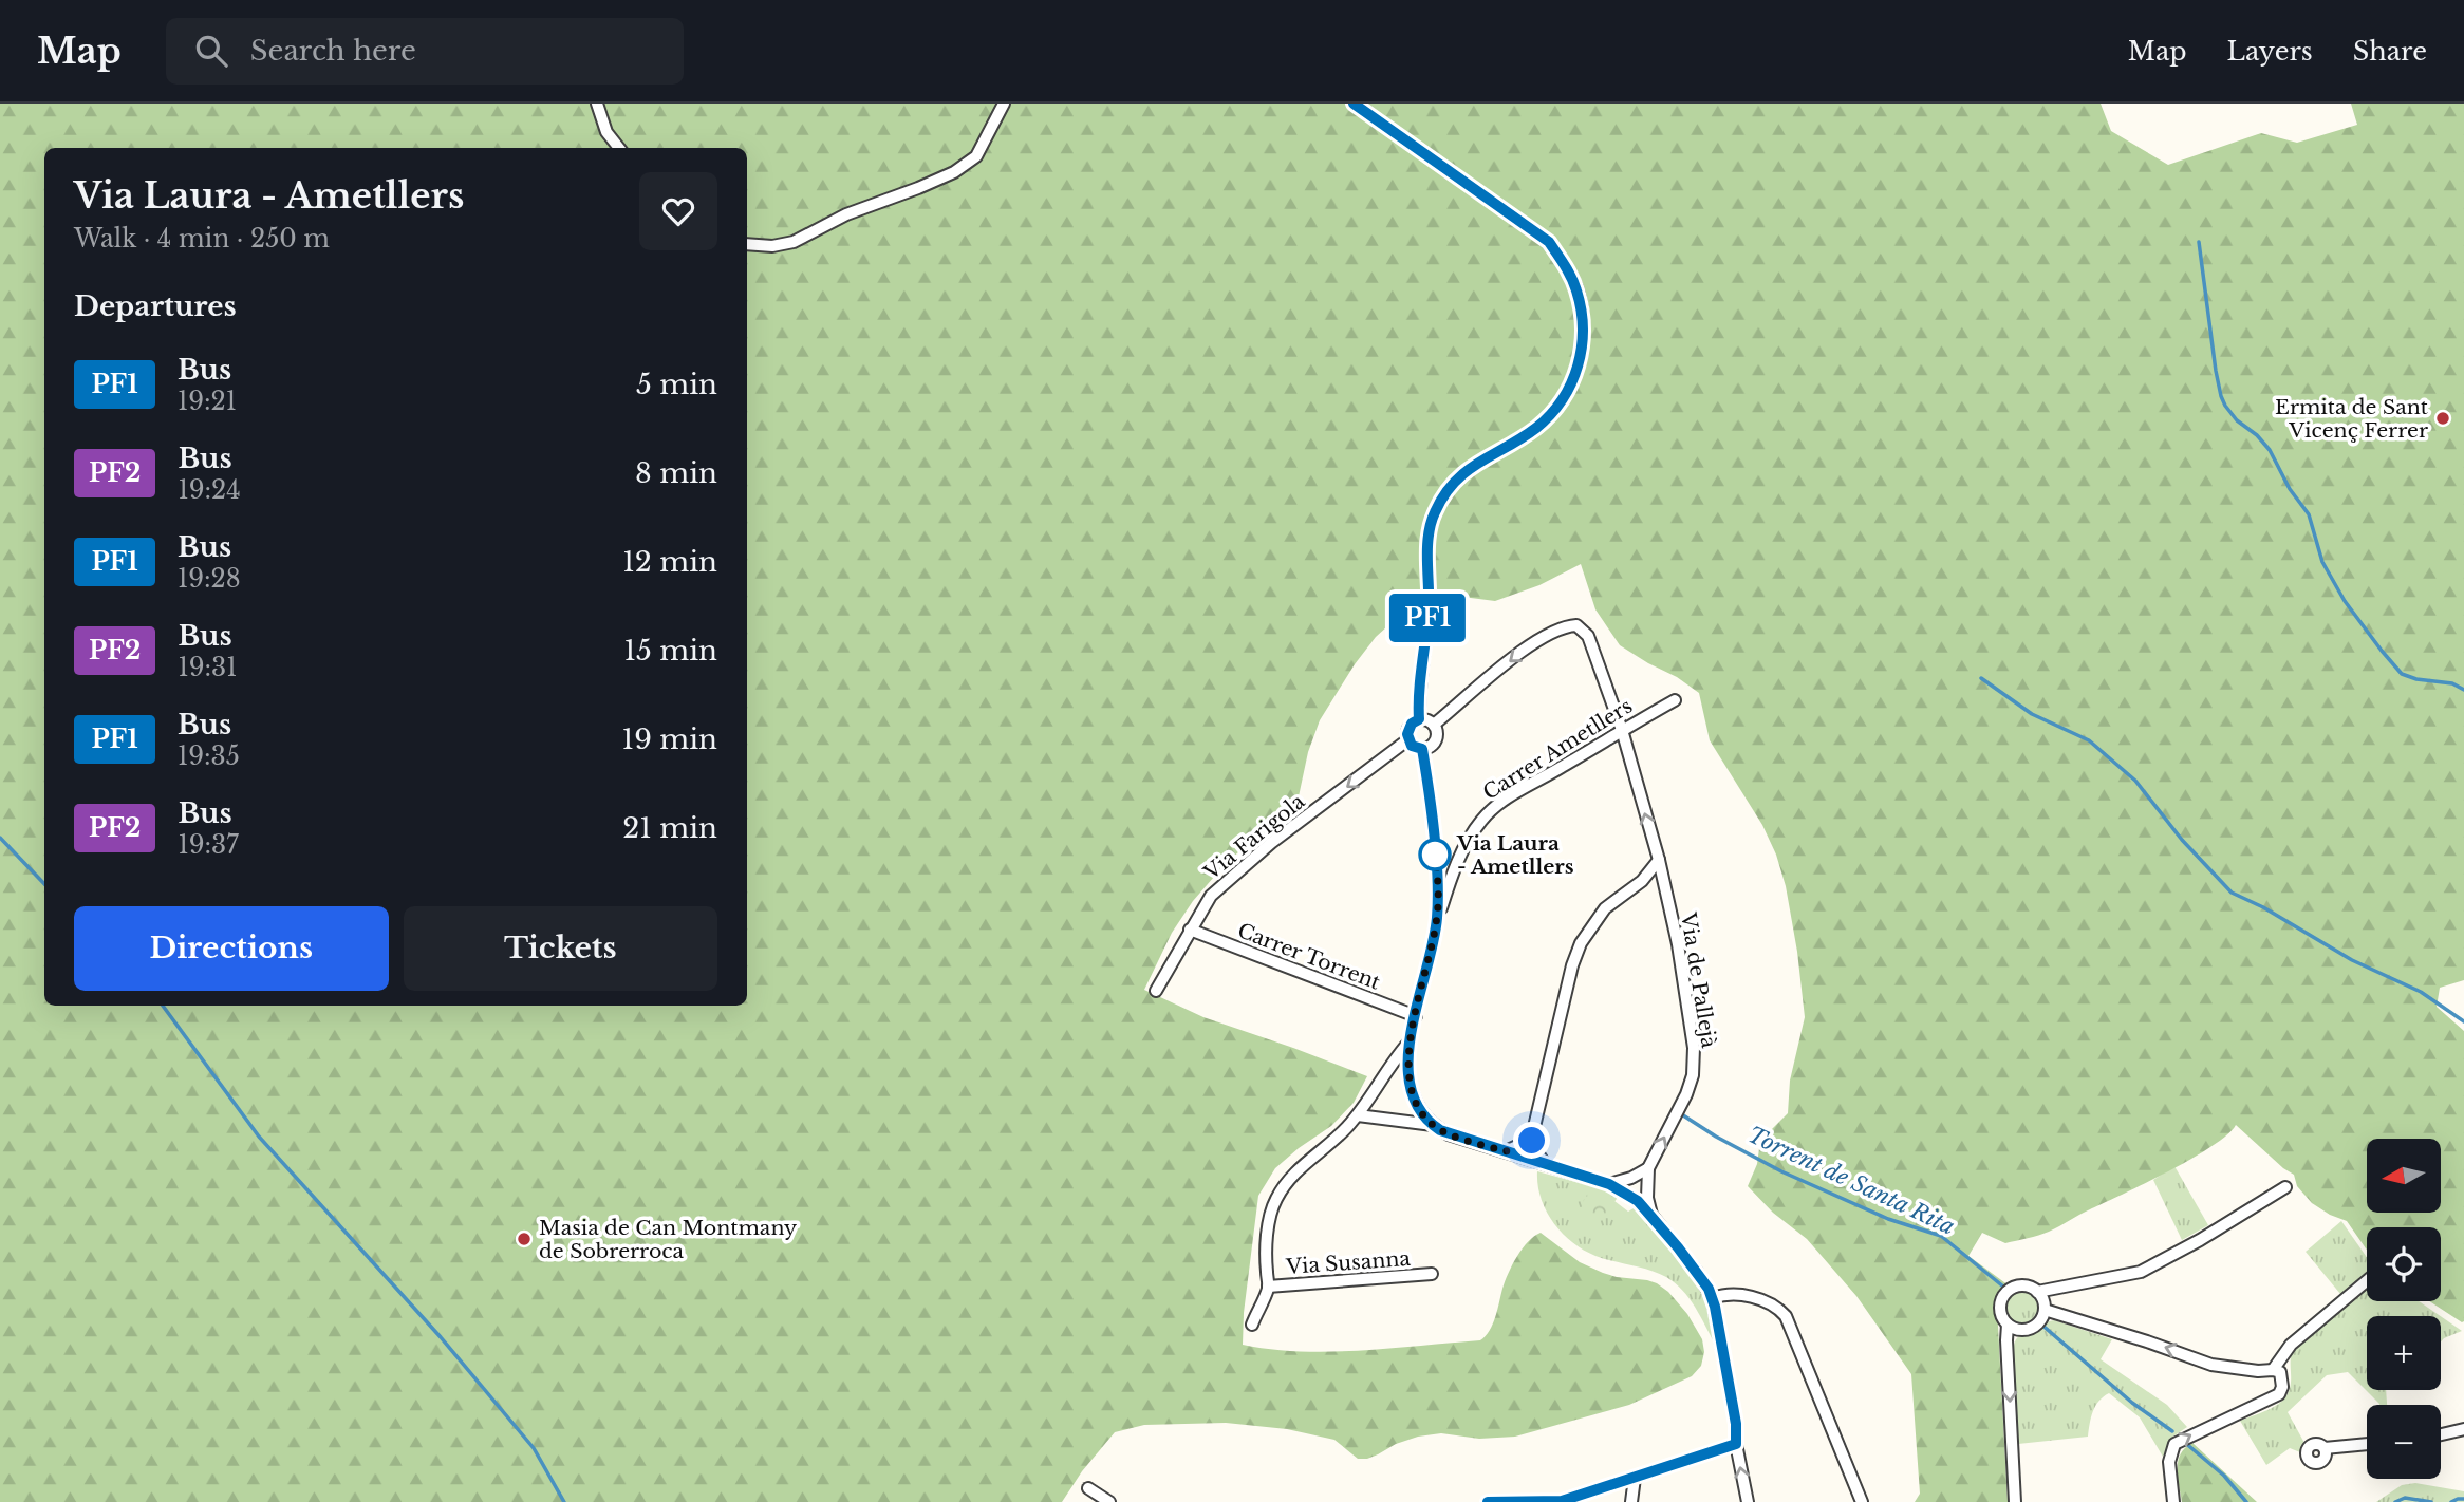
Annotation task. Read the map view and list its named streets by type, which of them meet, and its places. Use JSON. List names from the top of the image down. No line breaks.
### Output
{"streets":{"street":["Carrer Ametllers","Via Farigola","Carrer Torrent","Via de Pallejà","Via Susanna"]},"crossings":[["Carrer Ametllers","Via de Pallejà"],["Via Farigola","Carrer Torrent"],["Via Farigola","Via de Pallejà"]],"one_way":["Via Farigola"],"water":["Torrent de Santa Rita"],"places":["Ermita de Sant Vicenç Ferrer","Via Laura - Ametllers","Masia de Can Montmany de Sobrerroca"],"lines":["bus line PF1"],"north":"left","page":{"header":"Map","search":"Search here","nav":["Map","Layers","Share"],"on_map":"PF1","heading":[["Via Laura - Ametllers","Walk · 4 min · 250 m"],"Departures"],"list":[{"mark":"PF1","name":"Bus","note":"19:21","value":"5 min"},{"mark":"PF2","name":"Bus","note":"19:24","value":"8 min"},{"mark":"PF1","name":"Bus","note":"19:28","value":"12 min"},{"mark":"PF2","name":"Bus","note":"19:31","value":"15 min"},{"mark":"PF1","name":"Bus","note":"19:35","value":"19 min"},{"mark":"PF2","name":"Bus","note":"19:37","value":"21 min"}],"buttons":["Directions","Tickets"],"map_buttons":["+","−"]}}
